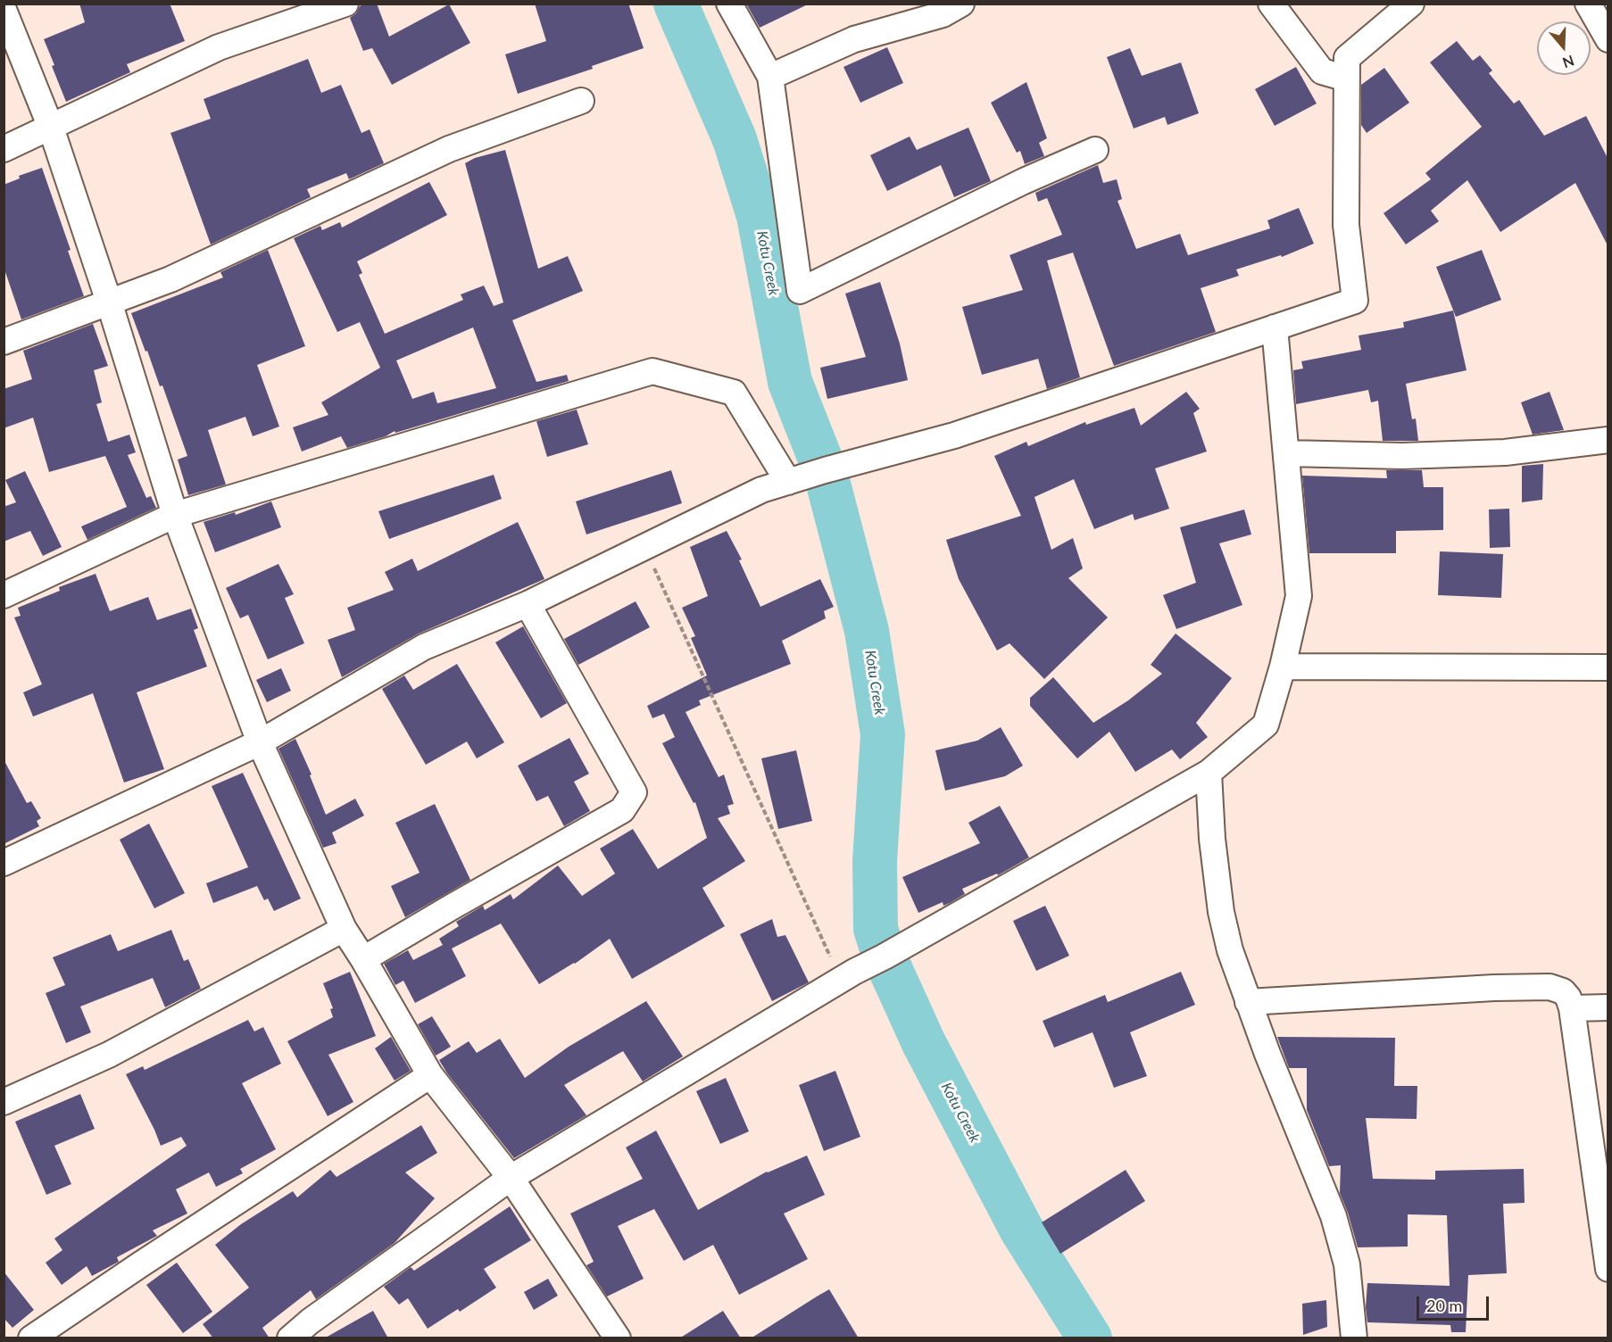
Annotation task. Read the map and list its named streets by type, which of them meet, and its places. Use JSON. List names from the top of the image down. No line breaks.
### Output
{"water":["Kotu Creek"],"scale_bar":"20 m","north":"bottom"}
